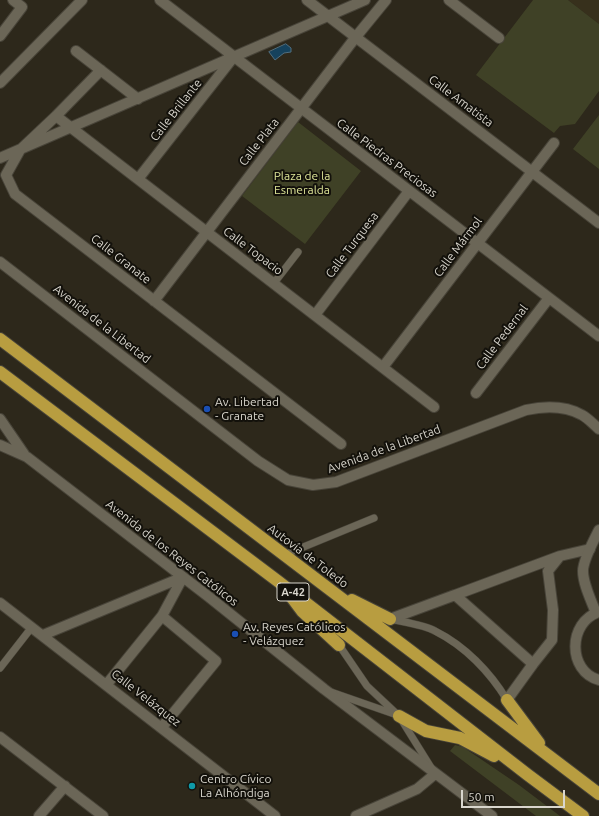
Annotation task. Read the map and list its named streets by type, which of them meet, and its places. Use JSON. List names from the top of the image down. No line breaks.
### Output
{"streets":{"highway":["Autovía de Toledo","A-42"],"street":["Calle Amatista","Calle Brillante","Calle Plata","Calle Piedras Preciosas","Calle Turquesa","Calle Mármol","Calle Topacio","Calle Granate","Avenida de la Libertad","Calle Pedernal","Avenida de los Reyes Católicos","Calle Velázquez"]},"crossings":[["Calle Amatista","Calle Plata"],["Calle Amatista","Calle Mármol"],["Calle Brillante","Calle Piedras Preciosas"],["Calle Brillante","Calle Topacio"],["Calle Plata","Calle Piedras Preciosas"],["Calle Plata","Calle Topacio"],["Calle Plata","Calle Granate"],["Calle Piedras Preciosas","Calle Turquesa"],["Calle Piedras Preciosas","Calle Mármol"],["Calle Piedras Preciosas","Calle Pedernal"],["Calle Turquesa","Calle Topacio"],["Calle Mármol","Calle Topacio"],["Calle Topacio","Calle Granate"]],"parks":["Plaza de la Esmeralda"],"places":["Av. Libertad - Granate","Av. Reyes Católicos - Velázquez","Centro Cívico La Alhóndiga"],"scale_bar":"50 m"}
